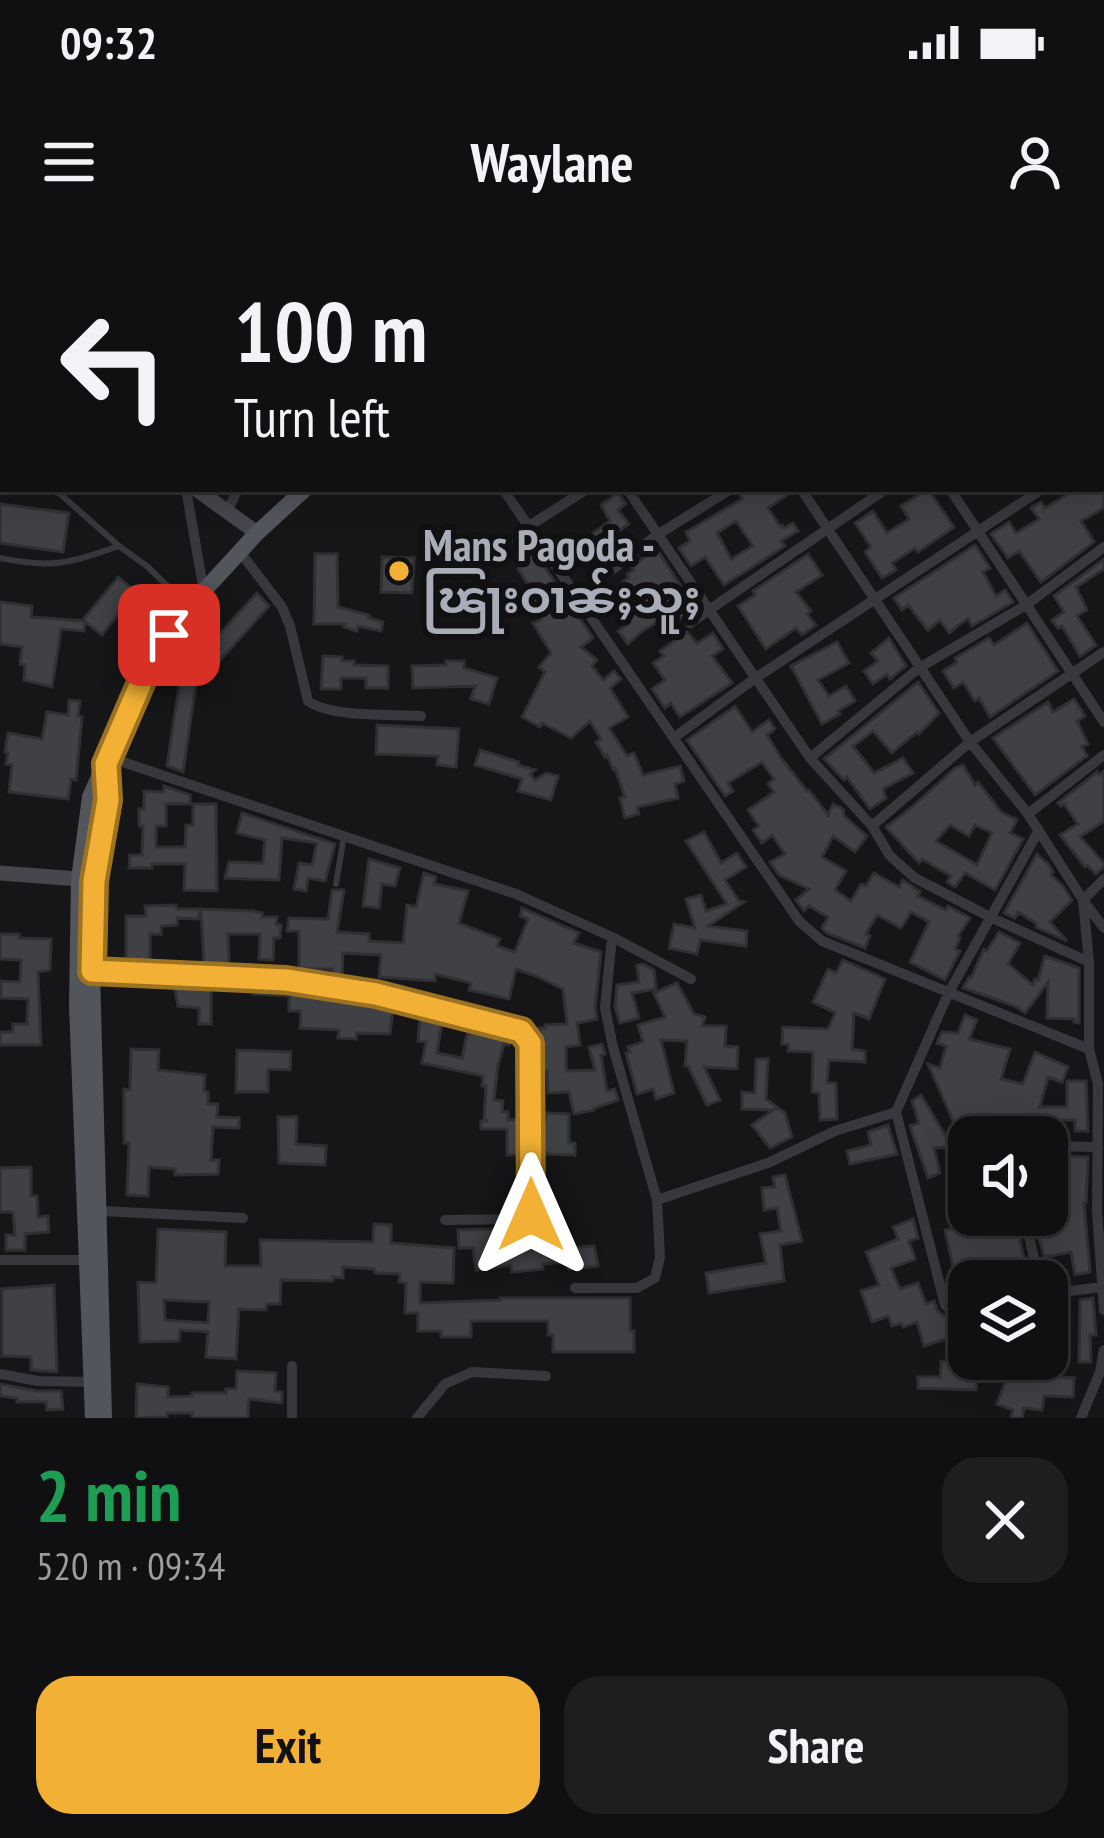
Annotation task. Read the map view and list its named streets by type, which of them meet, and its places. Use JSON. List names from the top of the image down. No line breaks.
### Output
{"places":["Mans Pagoda - ၽြႃးဝၢၼ်ႈသူႈ"],"page":{"status":"09:32","header":"Waylane","turn":["100 m","Turn left"],"heading":["2 min","520 m · 09:34"],"buttons":["Exit","Share"]}}
